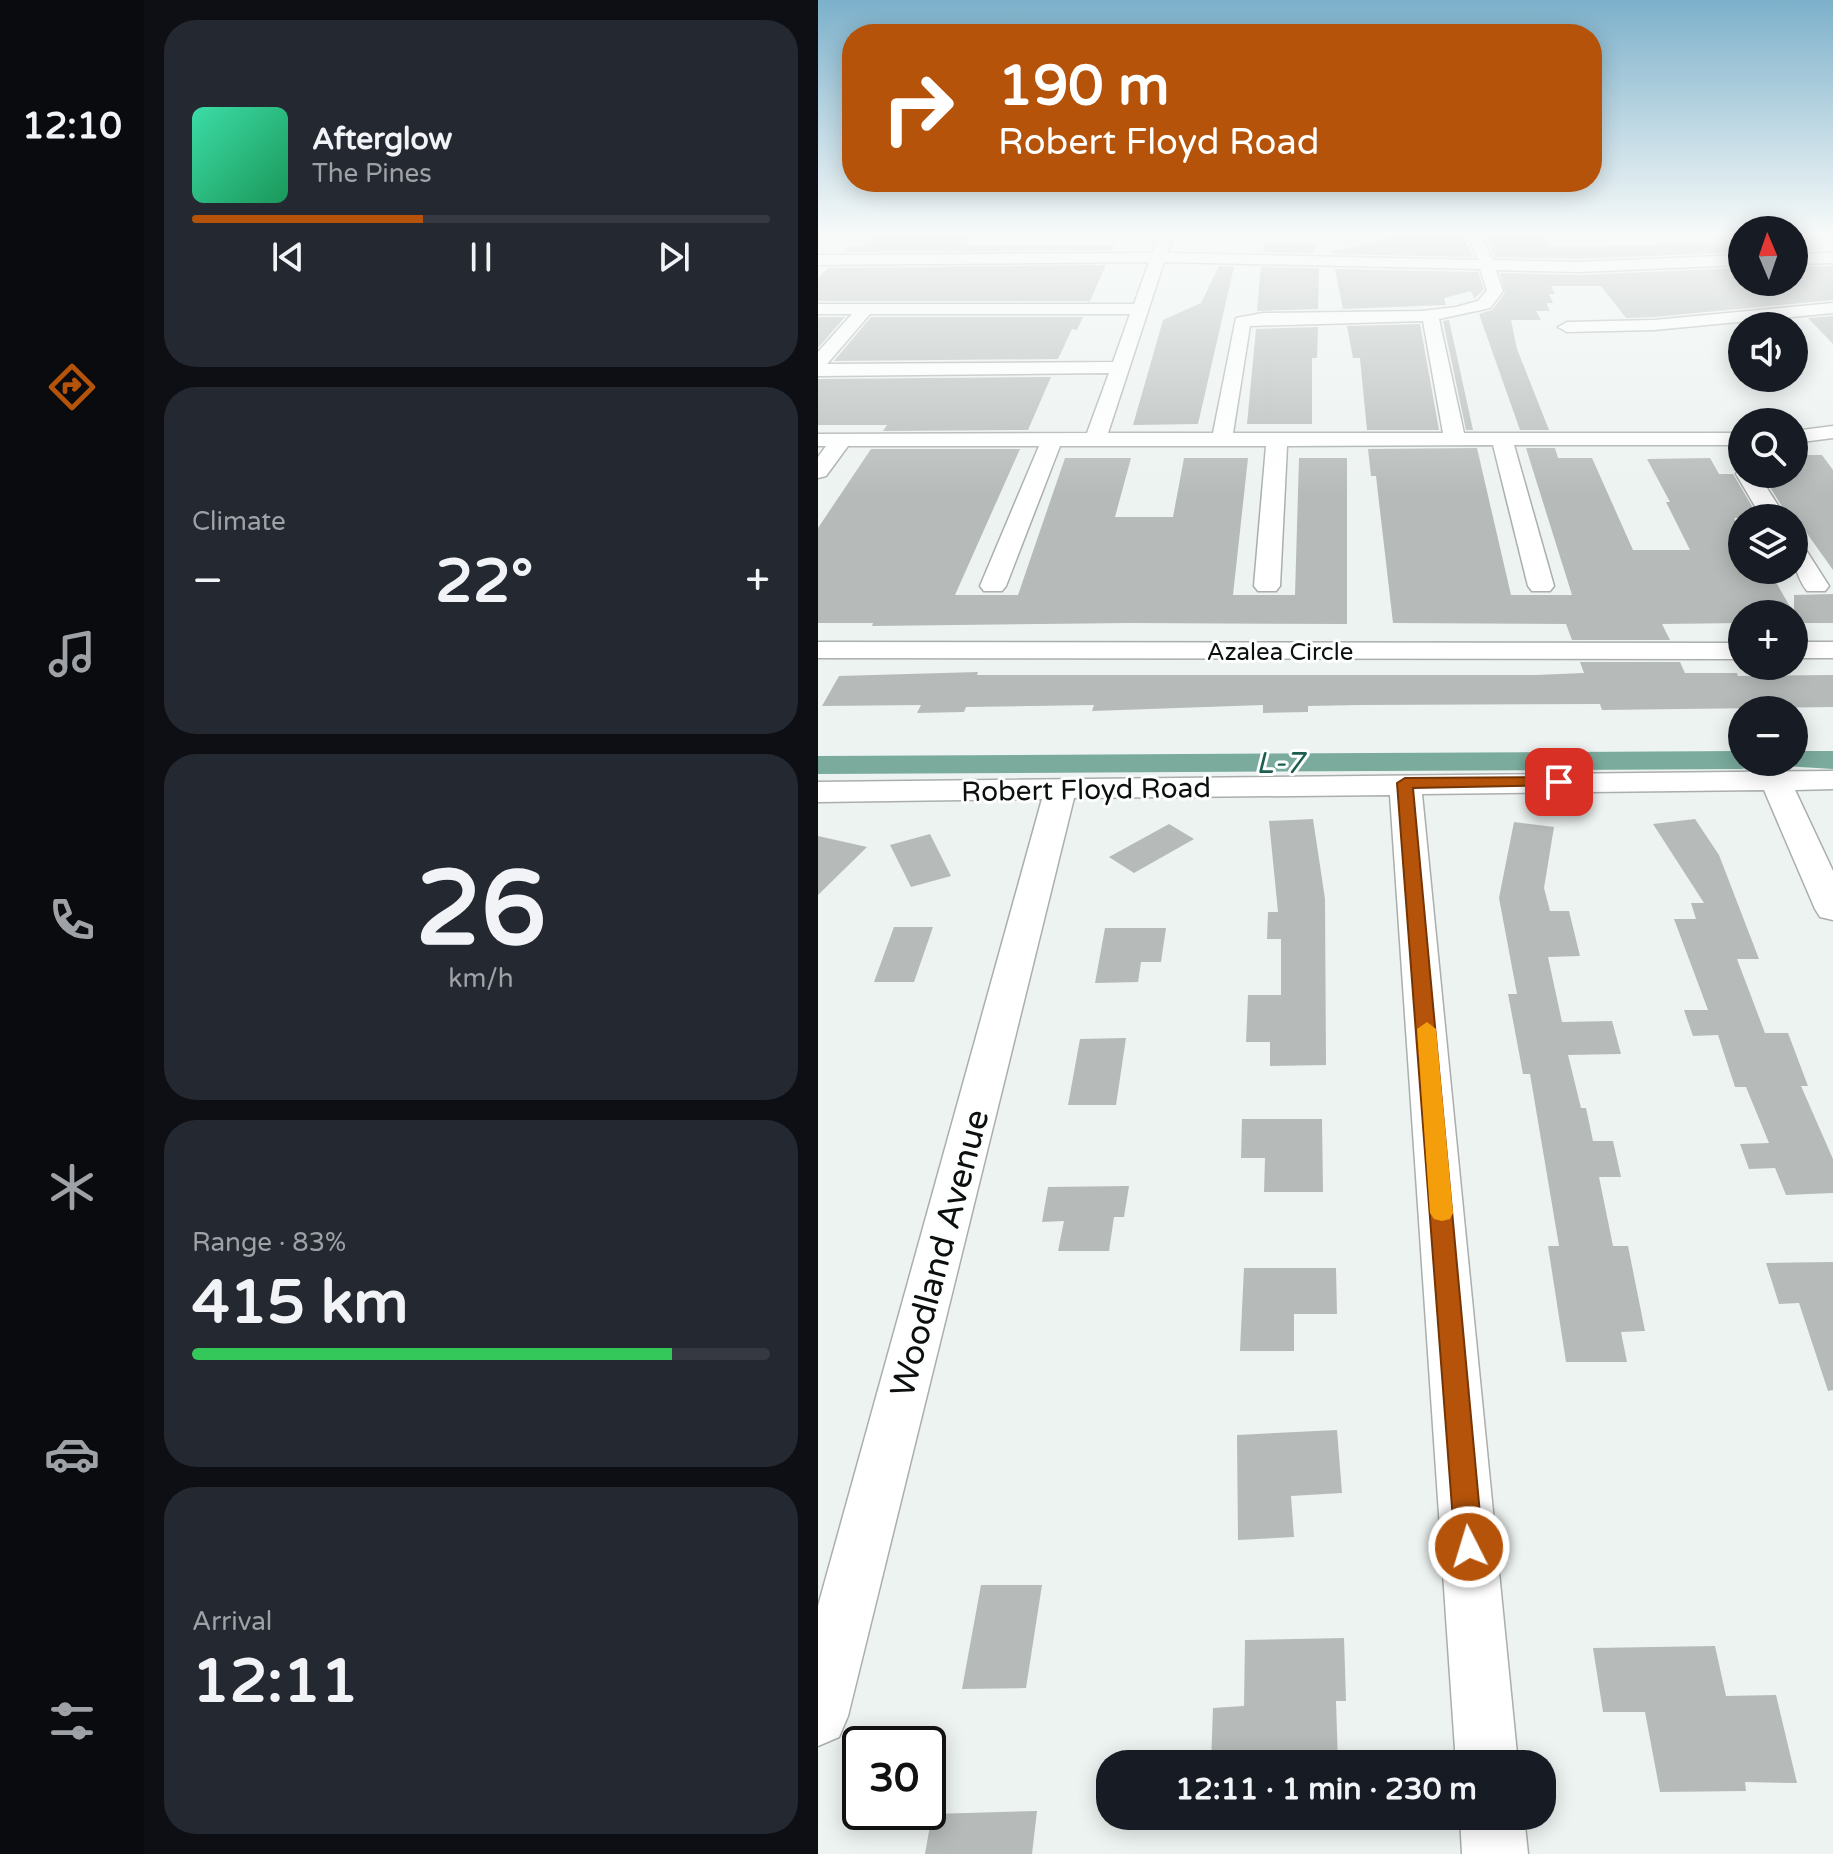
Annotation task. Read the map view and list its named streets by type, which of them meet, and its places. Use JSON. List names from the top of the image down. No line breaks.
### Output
{"streets":{"street":["Azalea Circle","Robert Floyd Road","Woodland Avenue"]},"crossings":[["Robert Floyd Road","Woodland Avenue"]],"water":["L-7"],"north":"top","page":{"tabs":"12:10","turn":["190 m","Robert Floyd Road"],"song":["Afterglow","The Pines"],"map_buttons":["+","−"],"tile":["Climate",["26","km/h"],["Range · 83%","415 km"],["Arrival","12:11"]],"heat":["−","22°","+"],"limit":"30","trip":"12:11 · 1 min · 230 m"}}
